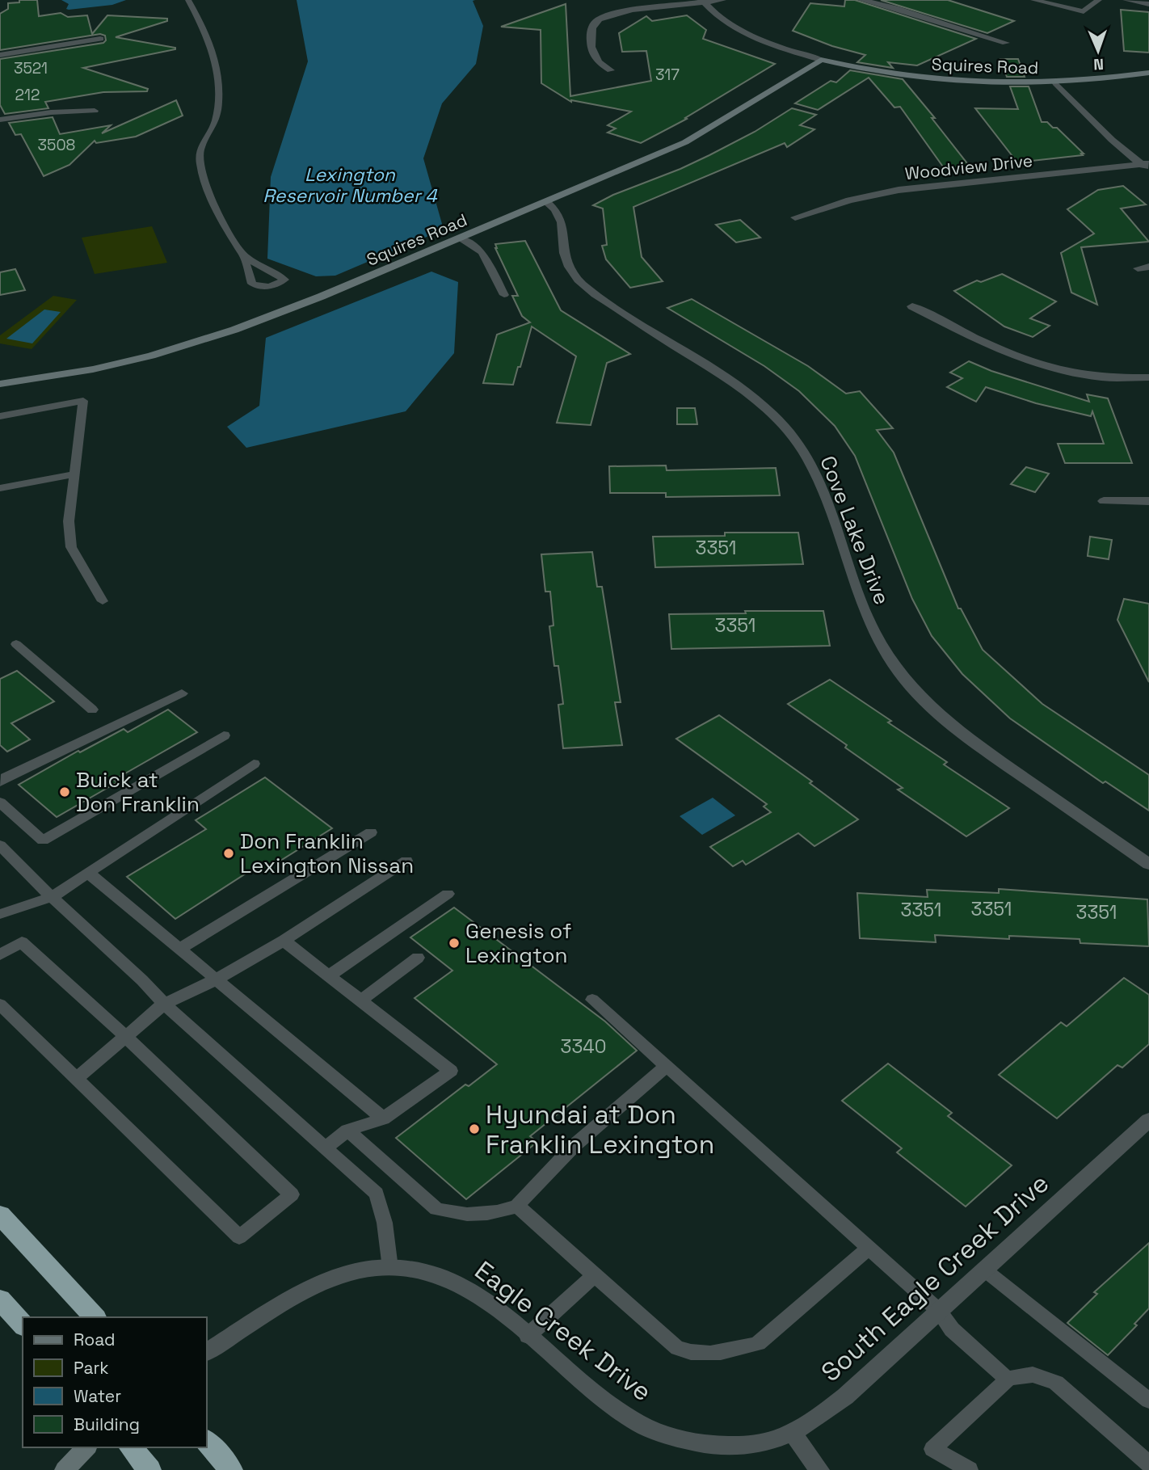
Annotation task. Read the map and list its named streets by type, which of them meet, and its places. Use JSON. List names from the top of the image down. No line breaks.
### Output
{"streets":{"street":["Squires Road","Woodview Drive","Cove Lake Drive","South Eagle Creek Drive","Eagle Creek Drive"]},"crossings":[["Squires Road","Cove Lake Drive"],["South Eagle Creek Drive","Eagle Creek Drive"]],"water":["Lexington Reservoir Number 4"],"places":["Buick at Don Franklin","Don Franklin Lexington Nissan","Genesis of Lexington","Hyundai at Don Franklin Lexington"],"house_numbers":["3521","317","212","3508","3351","3351","3351","3351","3351","3340"],"legend":["Road","Park","Water","Building"],"north":"bottom"}
